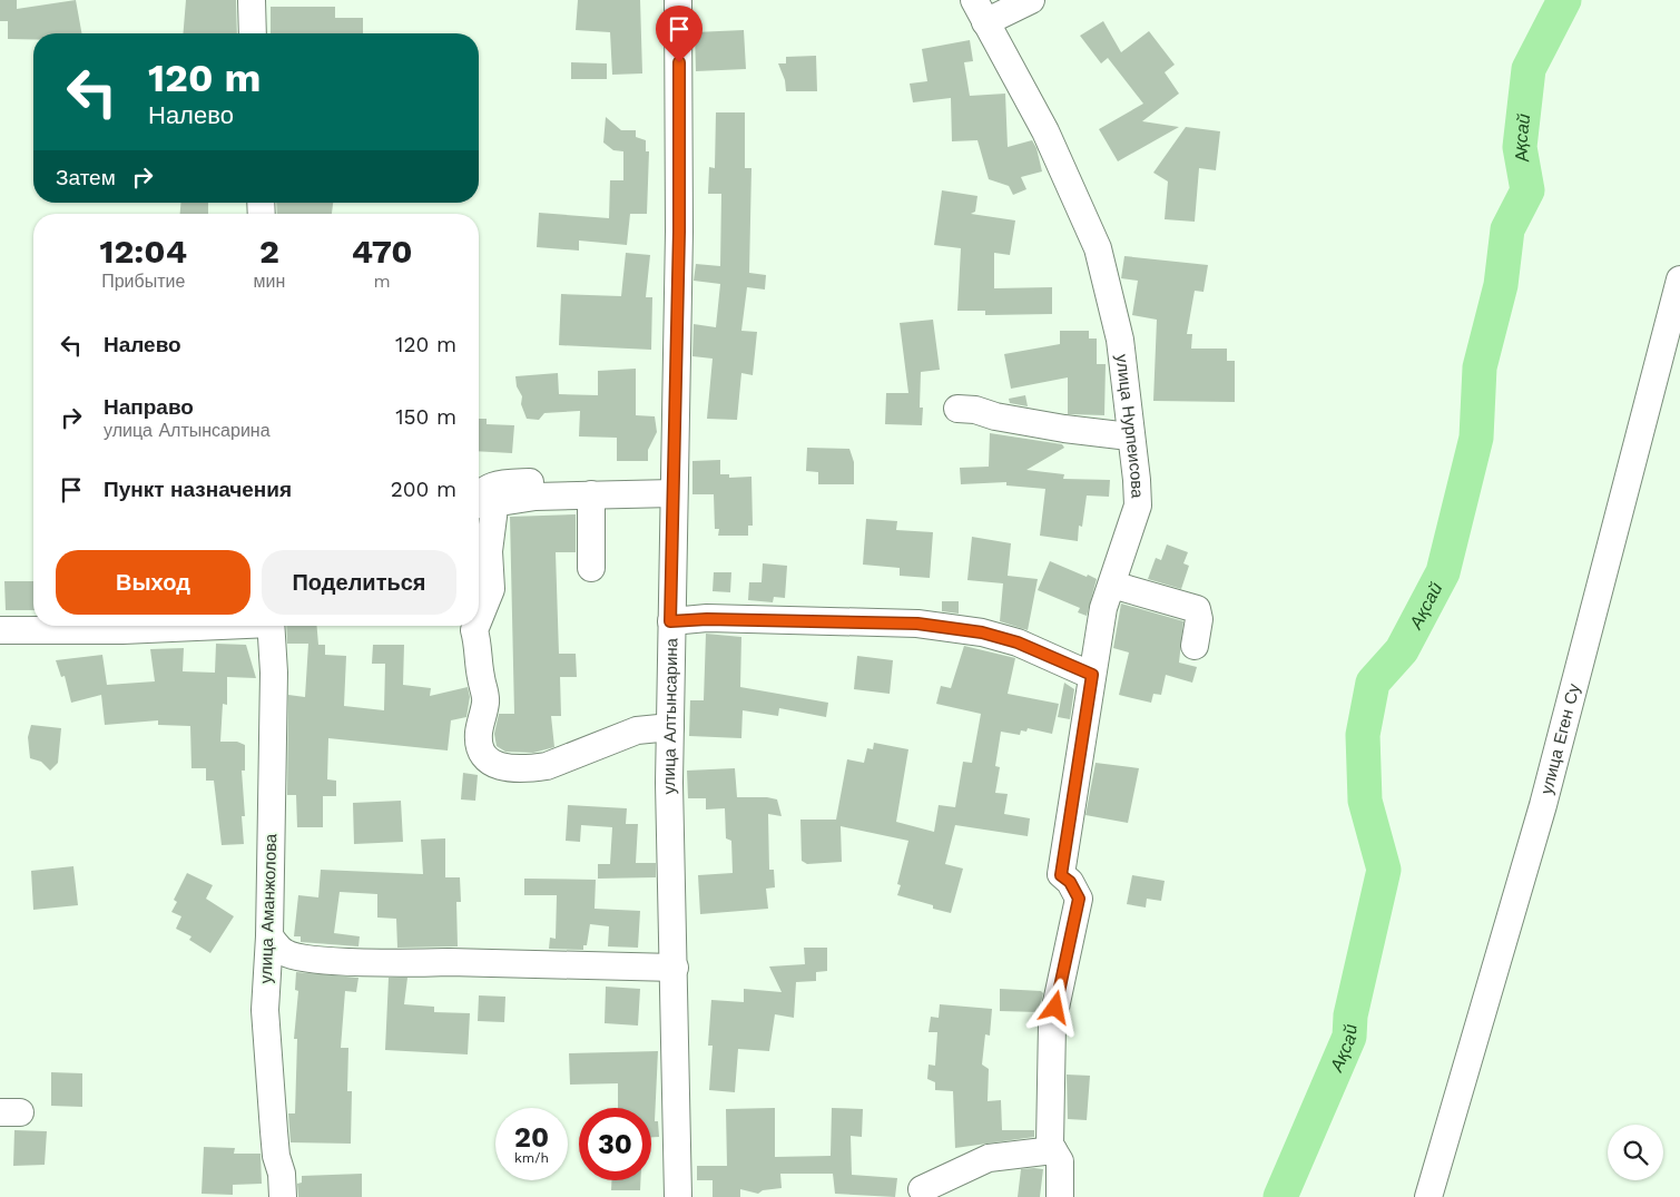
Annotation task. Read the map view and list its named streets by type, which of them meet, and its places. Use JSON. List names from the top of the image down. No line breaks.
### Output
{"streets":{"street":["улица Нурпеисова","улица Алтынсарина","улица Еген Су","улица Аманжолова"]},"water":["Ақсай"],"page":{"turn":["120 m","Налево"],"then":"Затем","eta":["12:04","Прибытие","2","мин","470","m"],"list":[{"name":"Налево","value":"120 m"},{"name":"Направо","note":"улица Алтынсарина","value":"150 m"},{"name":"Пункт назначения","value":"200 m"}],"buttons":["Выход","Поделиться"],"speed":"20 km/h","limit":"30"}}
